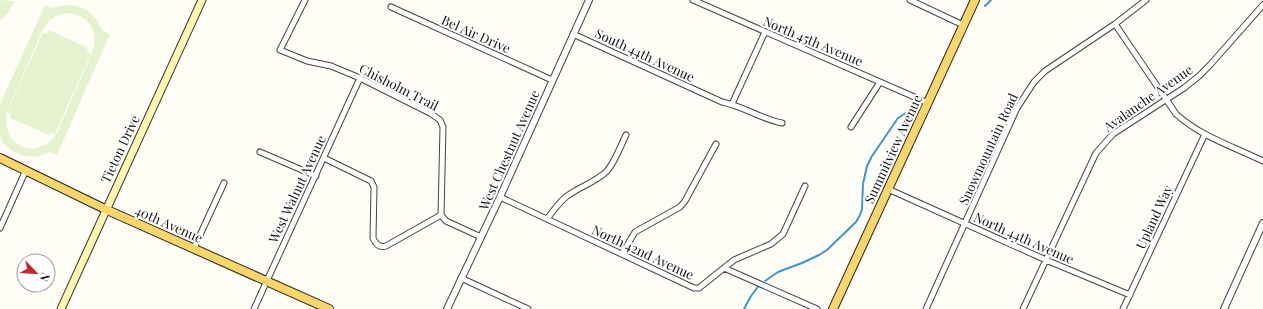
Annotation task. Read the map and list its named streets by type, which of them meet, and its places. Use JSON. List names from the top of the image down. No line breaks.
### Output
{"streets":{"main road":["Tieton Drive","Summitview Avenue","40th Avenue"],"street":["Bel Air Drive","North 45th Avenue","South 44th Avenue","Chisholm Trail","Avalanche Avenue","Snowmountain Road","West Chestnut Avenue","West Walnut Avenue","Upland Way","North 44th Avenue","North 42nd Avenue"]},"crossings":[["Bel Air Drive","West Chestnut Avenue"],["North 45th Avenue","Summitview Avenue"],["South 44th Avenue","West Chestnut Avenue"],["Chisholm Trail","West Walnut Avenue"],["Avalanche Avenue","North 44th Avenue"],["Tieton Drive","40th Avenue"],["Summitview Avenue","North 44th Avenue"],["Snowmountain Road","North 44th Avenue"],["West Chestnut Avenue","North 42nd Avenue"],["West Walnut Avenue","40th Avenue"],["Upland Way","North 44th Avenue"]],"north":"bottom right"}
